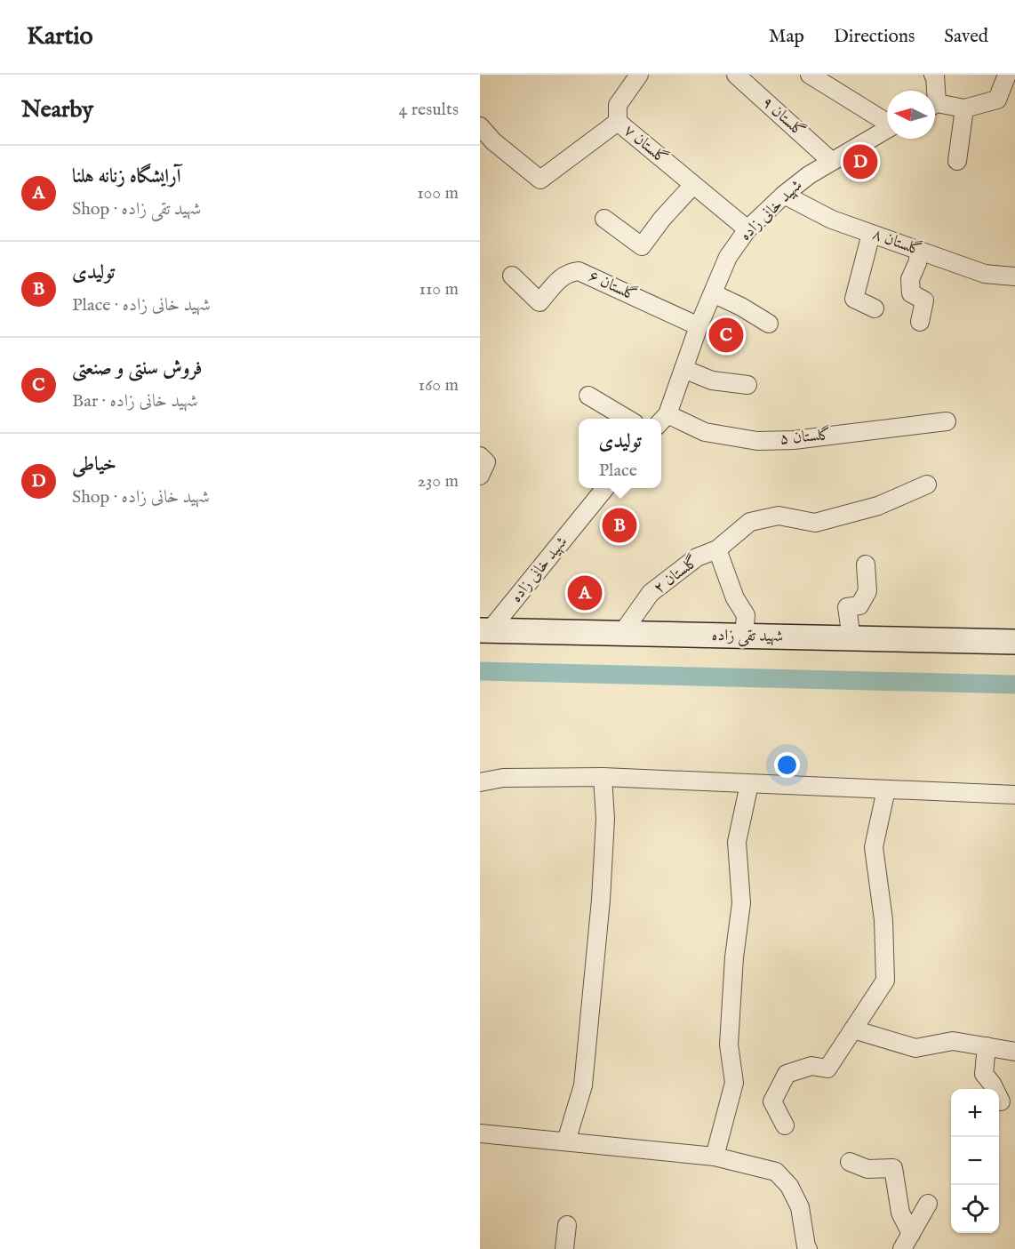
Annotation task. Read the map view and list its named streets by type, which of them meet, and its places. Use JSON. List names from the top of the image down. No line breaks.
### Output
{"streets":{"main road":["شهید تقی زاده"],"street":["گلستان ۹","گلستان ٧","شهید خانی زاده","گلستان ۸","گلستان ۶","گلستان ۵","گلستان ۲"]},"crossings":[["گلستان ۹","شهید خانی زاده"],["گلستان ٧","شهید خانی زاده"],["شهید خانی زاده","گلستان ۸"],["شهید خانی زاده","گلستان ۶"],["شهید خانی زاده","گلستان ۵"],["شهید خانی زاده","شهید تقی زاده"],["گلستان ۲","شهید تقی زاده"]],"north":"left","page":{"header":"Kartio","nav":["Map","Directions","Saved"],"heading":["Nearby","4 results"],"pins":["D","C","B","A"],"list":[{"mark":"A","name":"آرایشگاه زنانه هلنا","note":"Shop · شهید تقی زاده","value":"100 m"},{"mark":"B","name":"تولیدی","note":"Place · شهید خانی زاده","value":"110 m"},{"mark":"C","name":"فروش سنتی و صنعتی","note":"Bar · شهید خانی زاده","value":"160 m"},{"mark":"D","name":"خیاطی","note":"Shop · شهید خانی زاده","value":"230 m"}],"popup":["تولیدی","Place"],"map_buttons":["+","−"]}}
